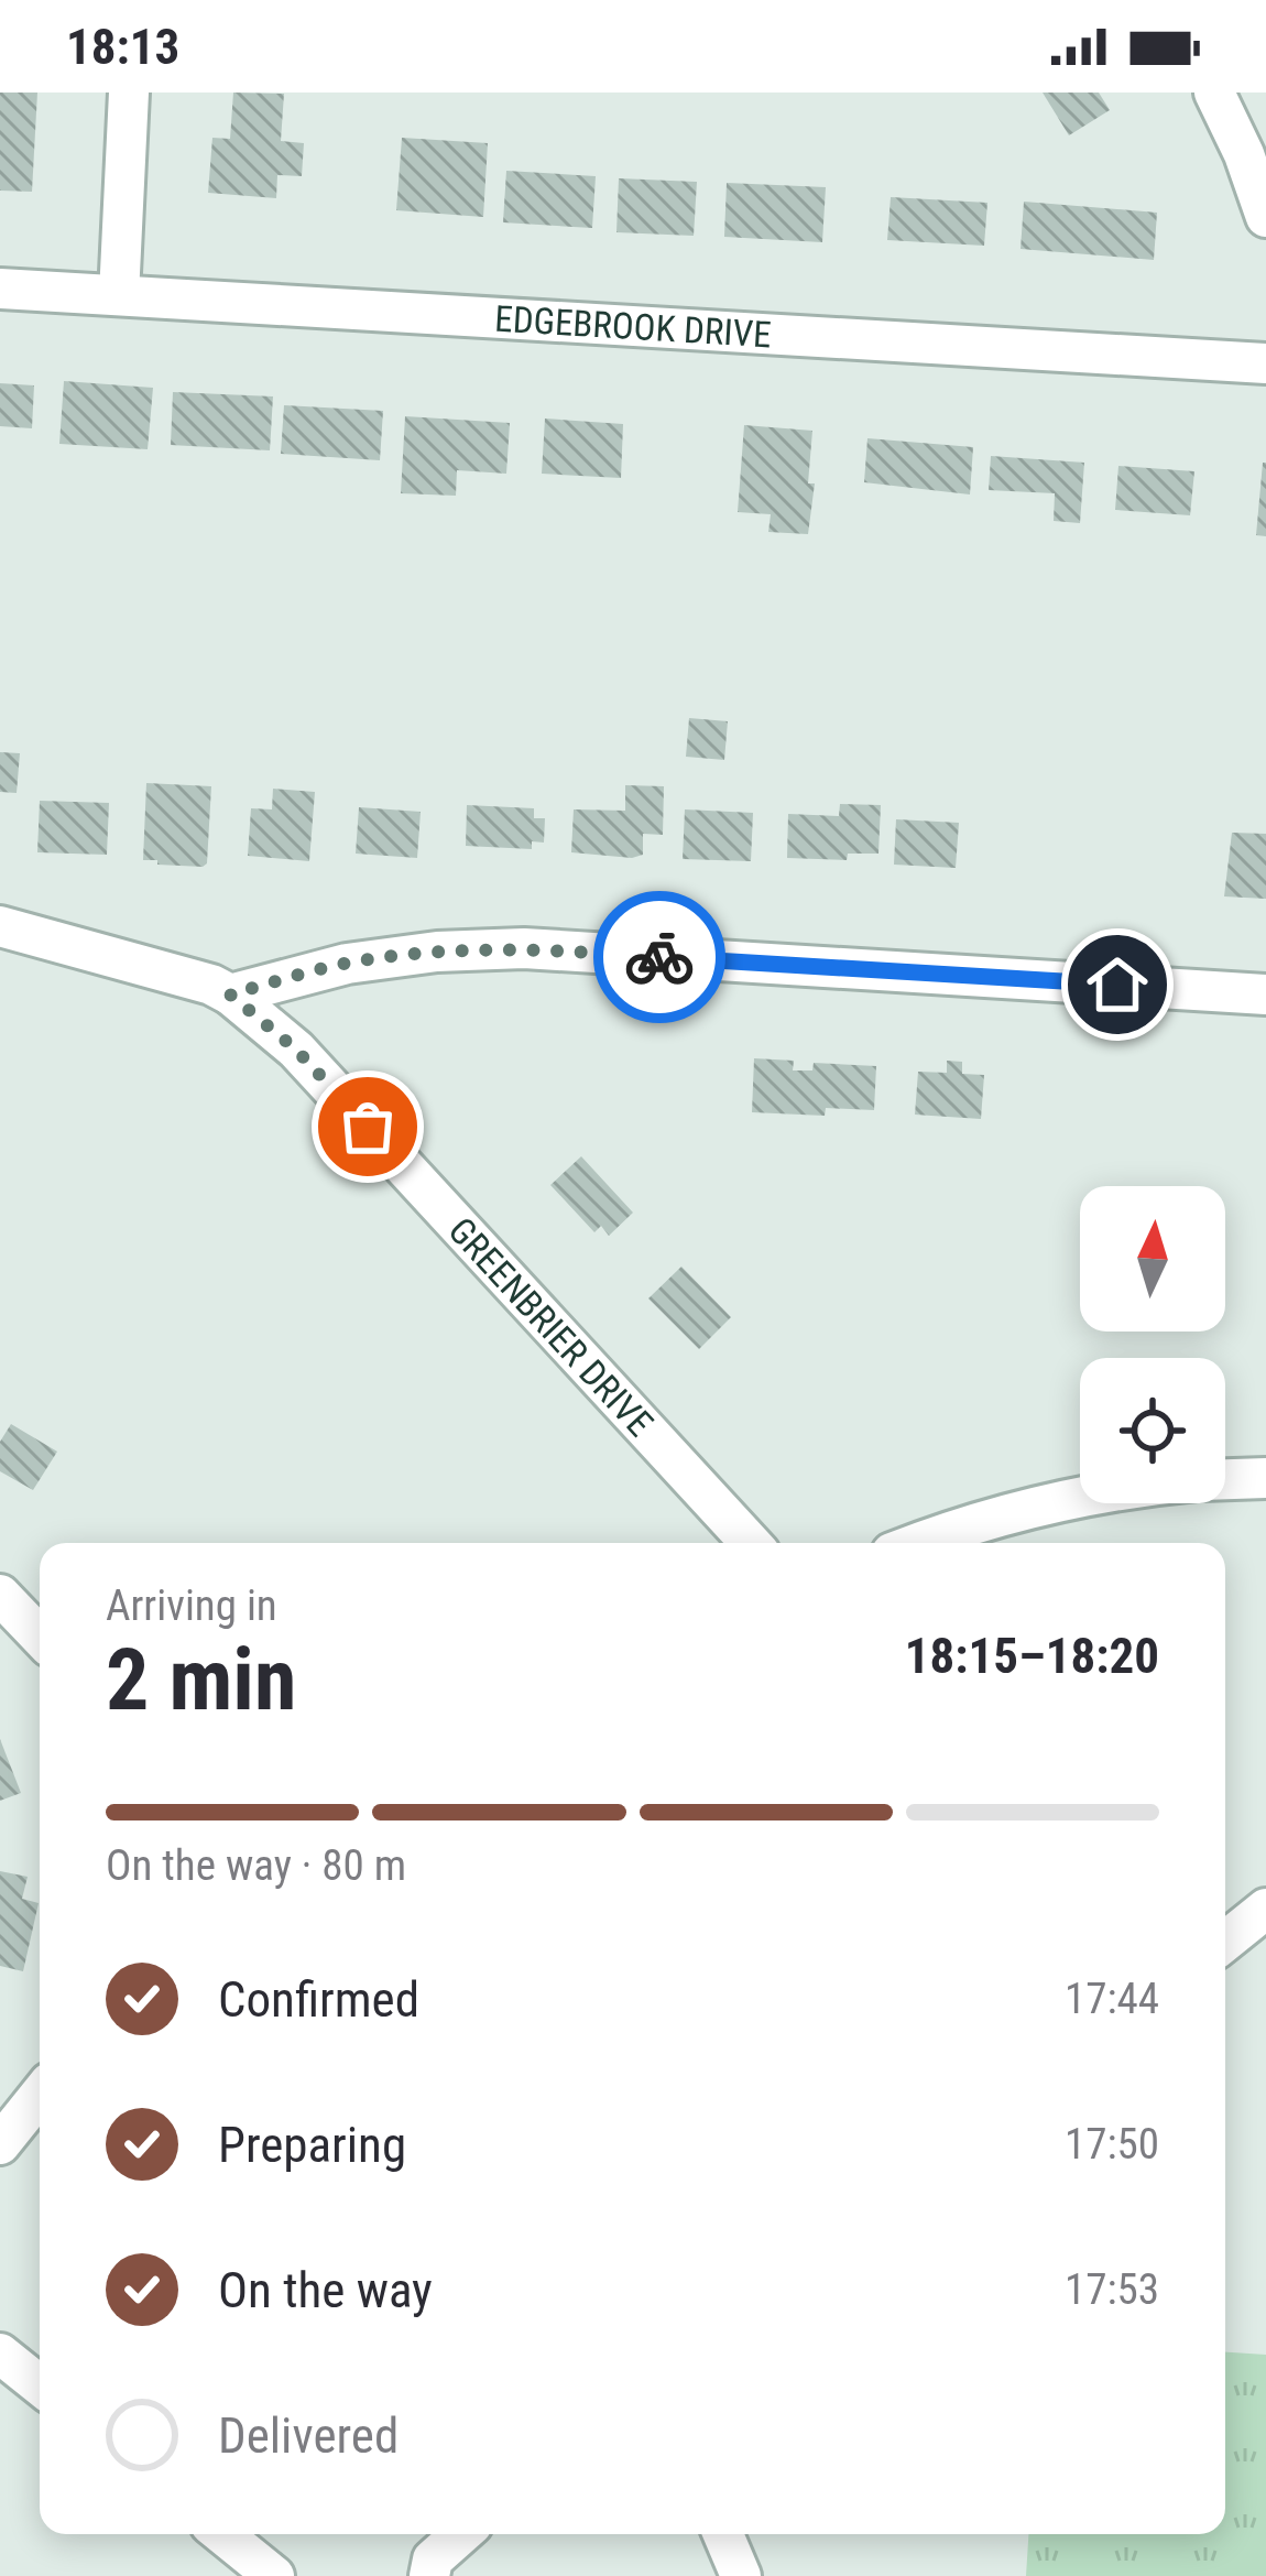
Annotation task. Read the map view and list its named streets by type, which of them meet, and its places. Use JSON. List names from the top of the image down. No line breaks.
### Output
{"streets":{"street":["EDGEBROOK DRIVE","GREENBRIER DRIVE"]},"north":"top","page":{"status":"18:13","heading":["2 min","Arriving in","18:15–18:20"],"bar":"On the way · 80 m","list":[["Confirmed","17:44"],["Preparing","17:50"],["On the way","17:53"],"Delivered"]}}
